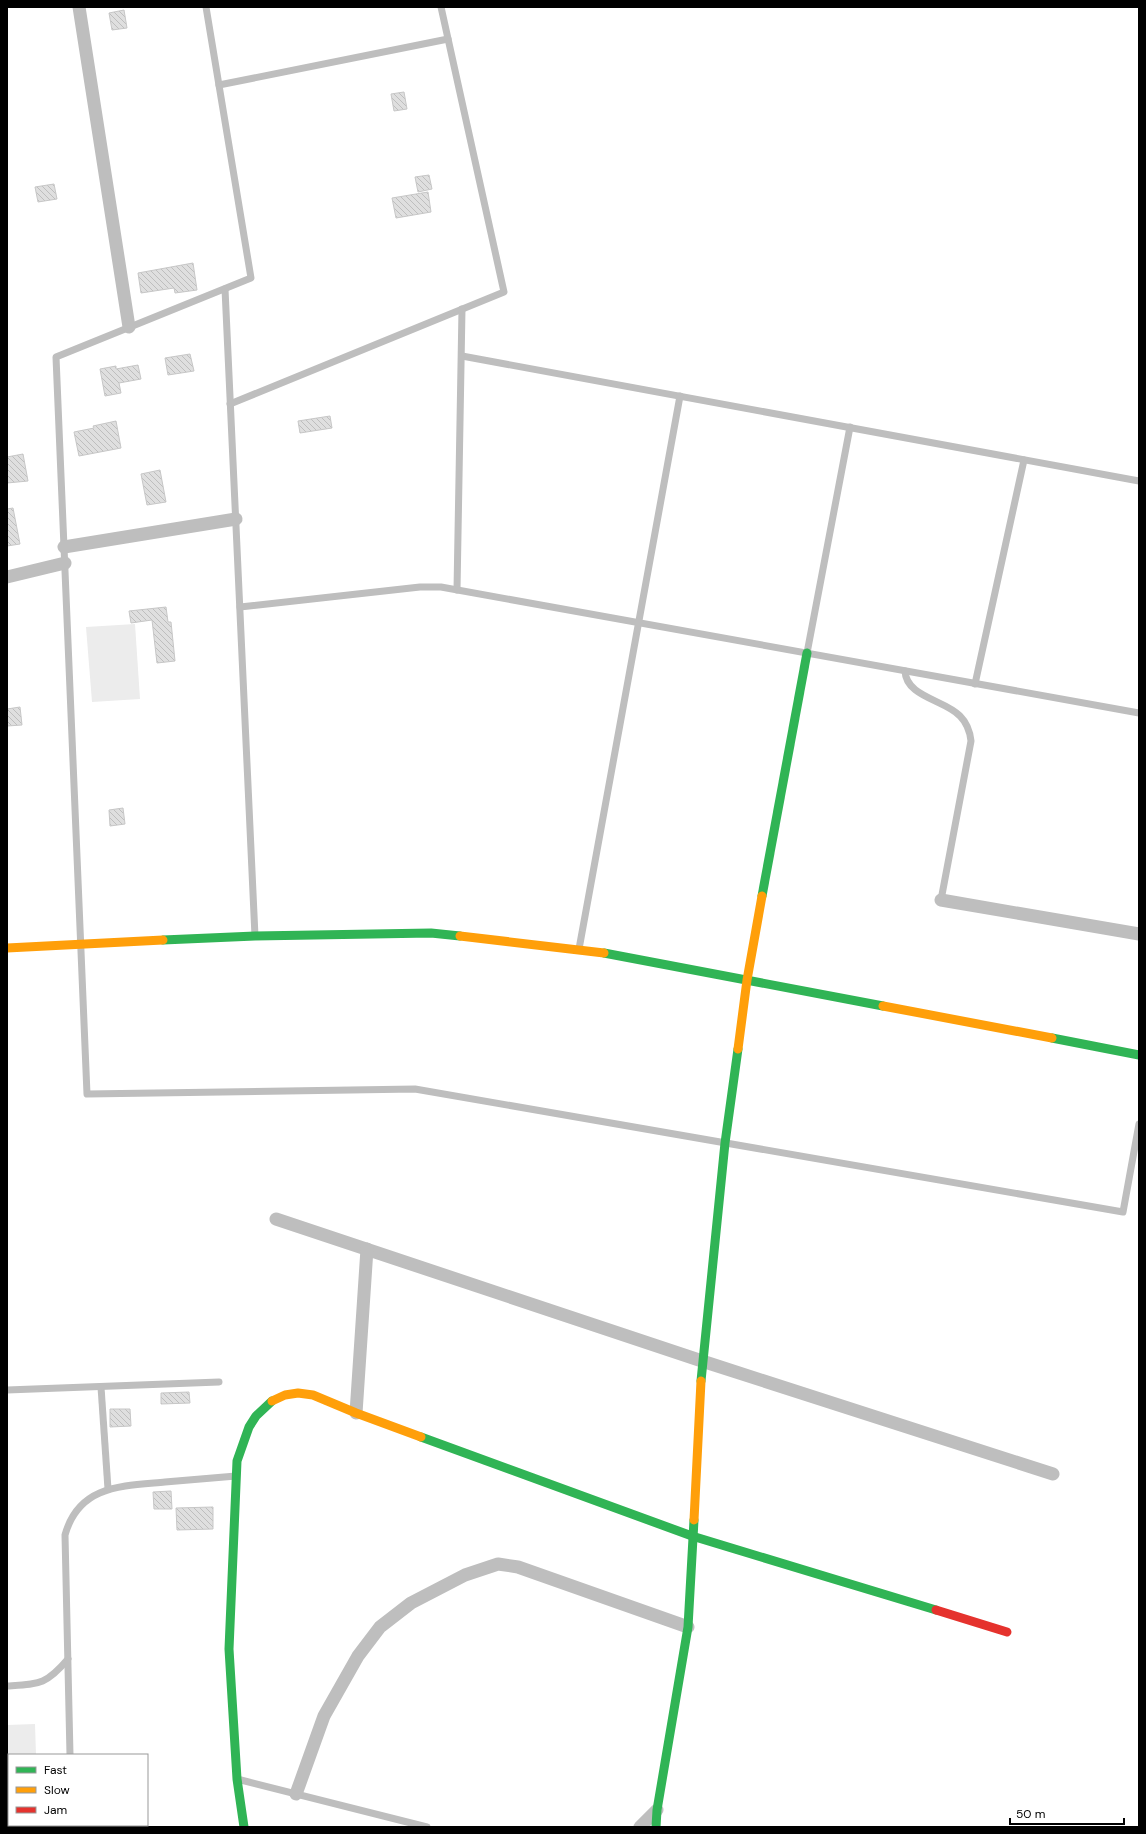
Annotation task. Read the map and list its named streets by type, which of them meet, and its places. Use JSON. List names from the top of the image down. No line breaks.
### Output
{"legend":["Fast","Slow","Jam"],"scale_bar":"50 m"}
